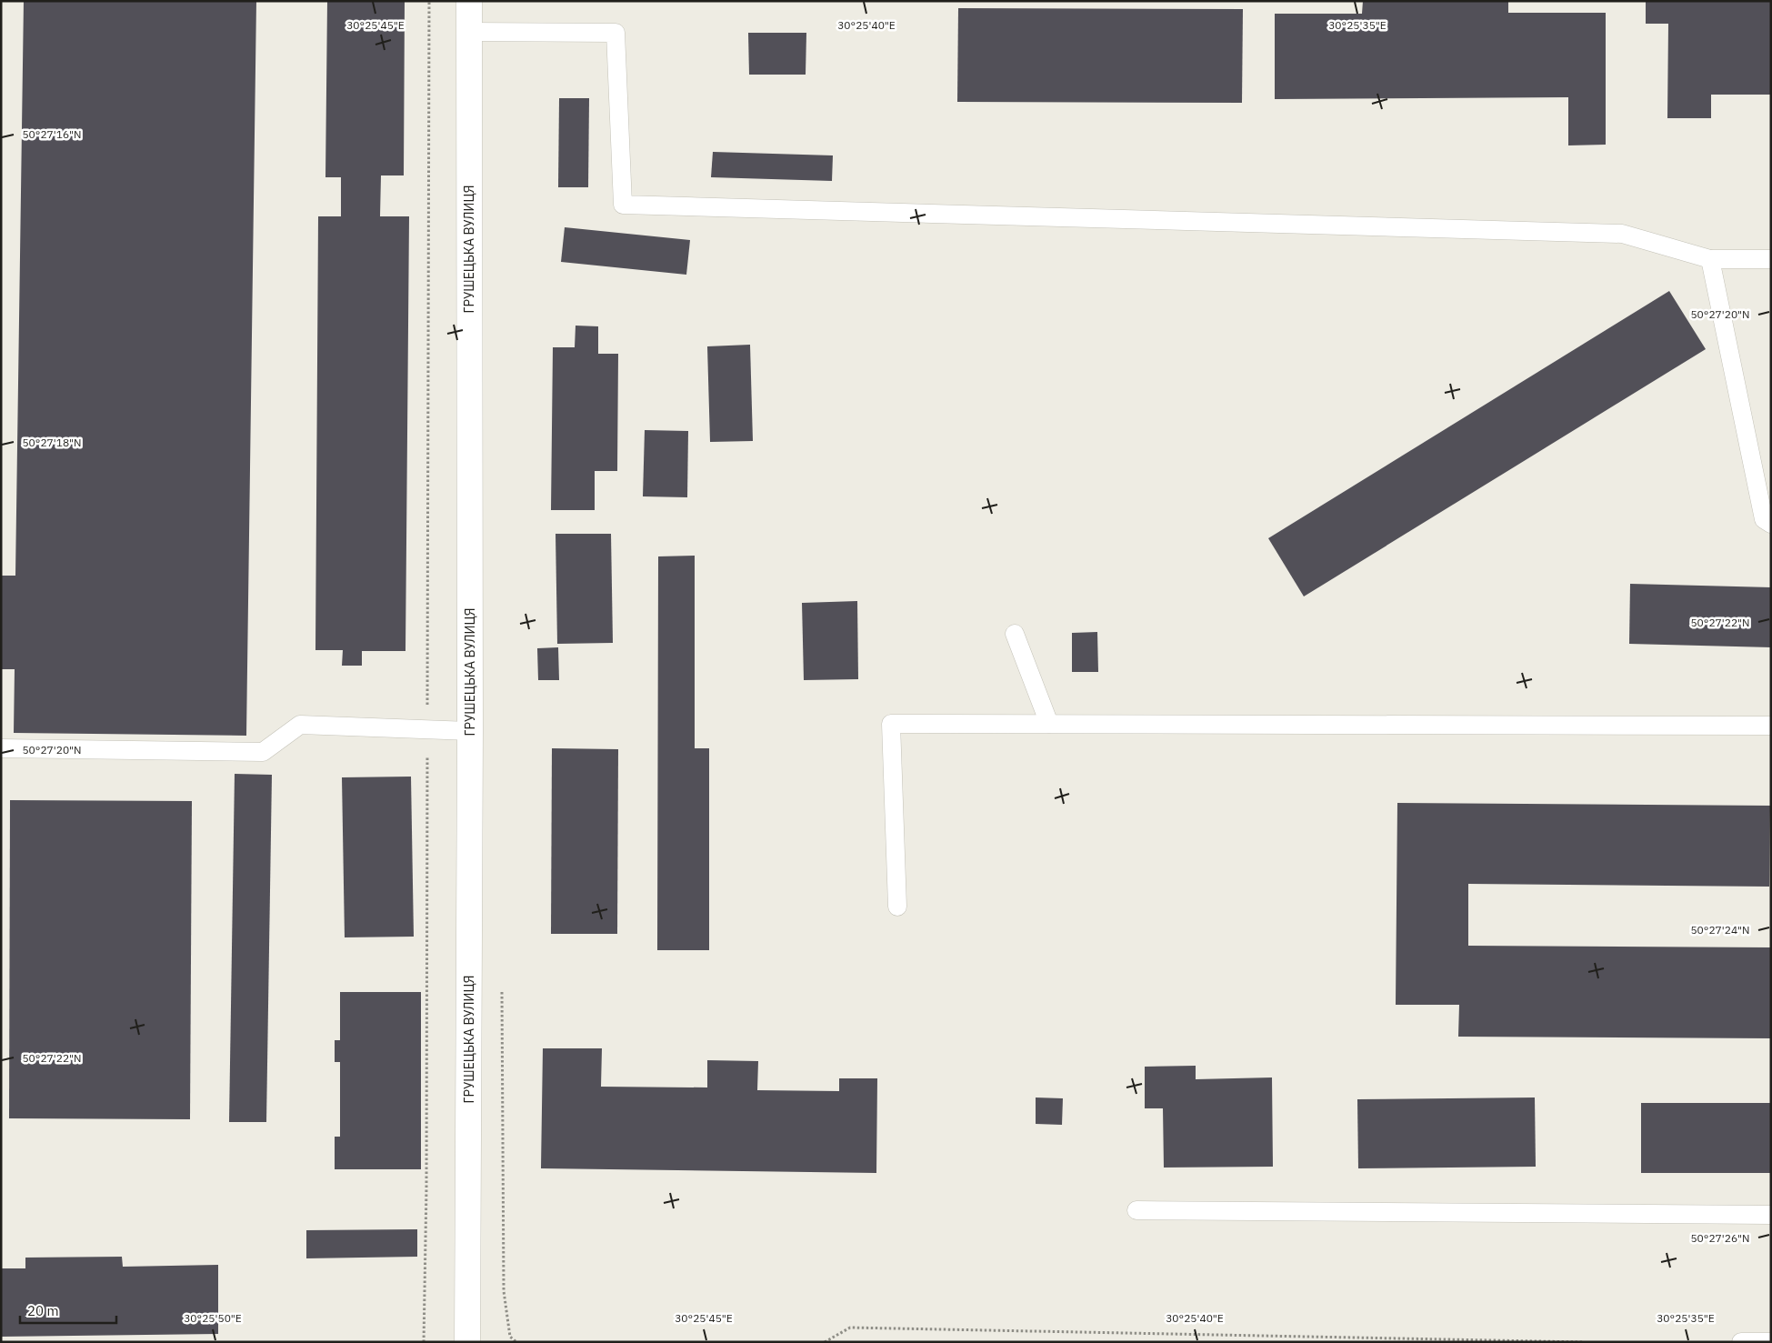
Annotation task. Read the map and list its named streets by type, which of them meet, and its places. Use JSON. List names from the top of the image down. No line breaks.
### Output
{"streets":{"street":["ГРУШЕЦЬКА ВУЛИЦЯ"]},"scale_bar":"20 m","coordinates":["30°25'45\"E","30°25'40\"E","30°25'35\"E","50°27'16\"N","50°27'20\"N","50°27'18\"N","50°27'22\"N","50°27'24\"N","50°27'26\"N","30°25'50\"E"]}
